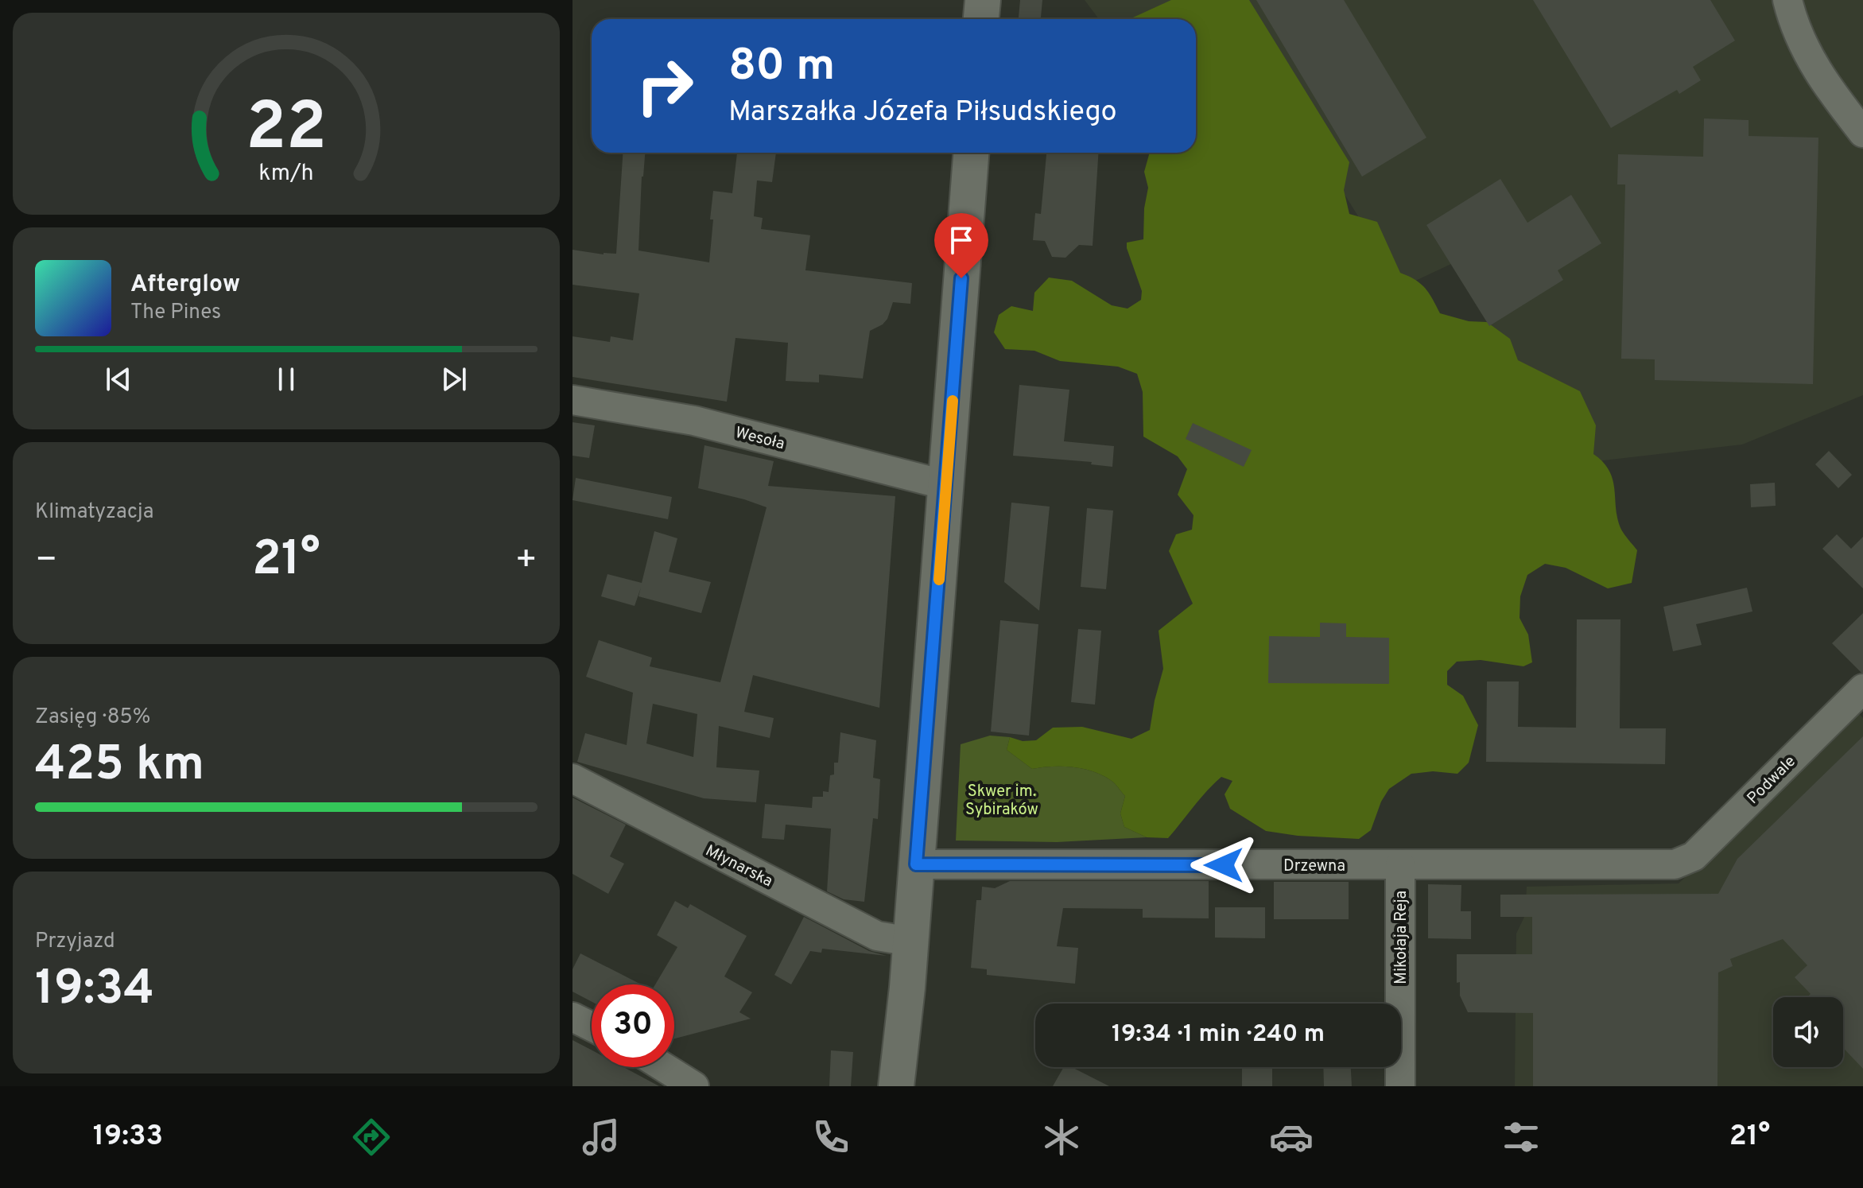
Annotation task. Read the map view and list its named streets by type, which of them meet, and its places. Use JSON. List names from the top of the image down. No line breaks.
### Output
{"streets":{"street":["Wesoła","Podwale","Młynarska","Drzewna","Mikołaja Reja"]},"crossings":[["Podwale","Drzewna"],["Drzewna","Mikołaja Reja"]],"parks":["Skwer im. Sybiraków"],"page":{"turn":["80 m","Marszałka Józefa Piłsudskiego"],"song":["Afterglow","The Pines"],"tile":["Klimatyzacja",["Zasięg · 85%","425 km"],["Przyjazd","19:34"]],"heat":["−","21°","+"],"limit":"30","trip":"19:34 · 1 min · 240 m","tabs":["19:33","21°"],"gauge":["22","km/h"]}}
